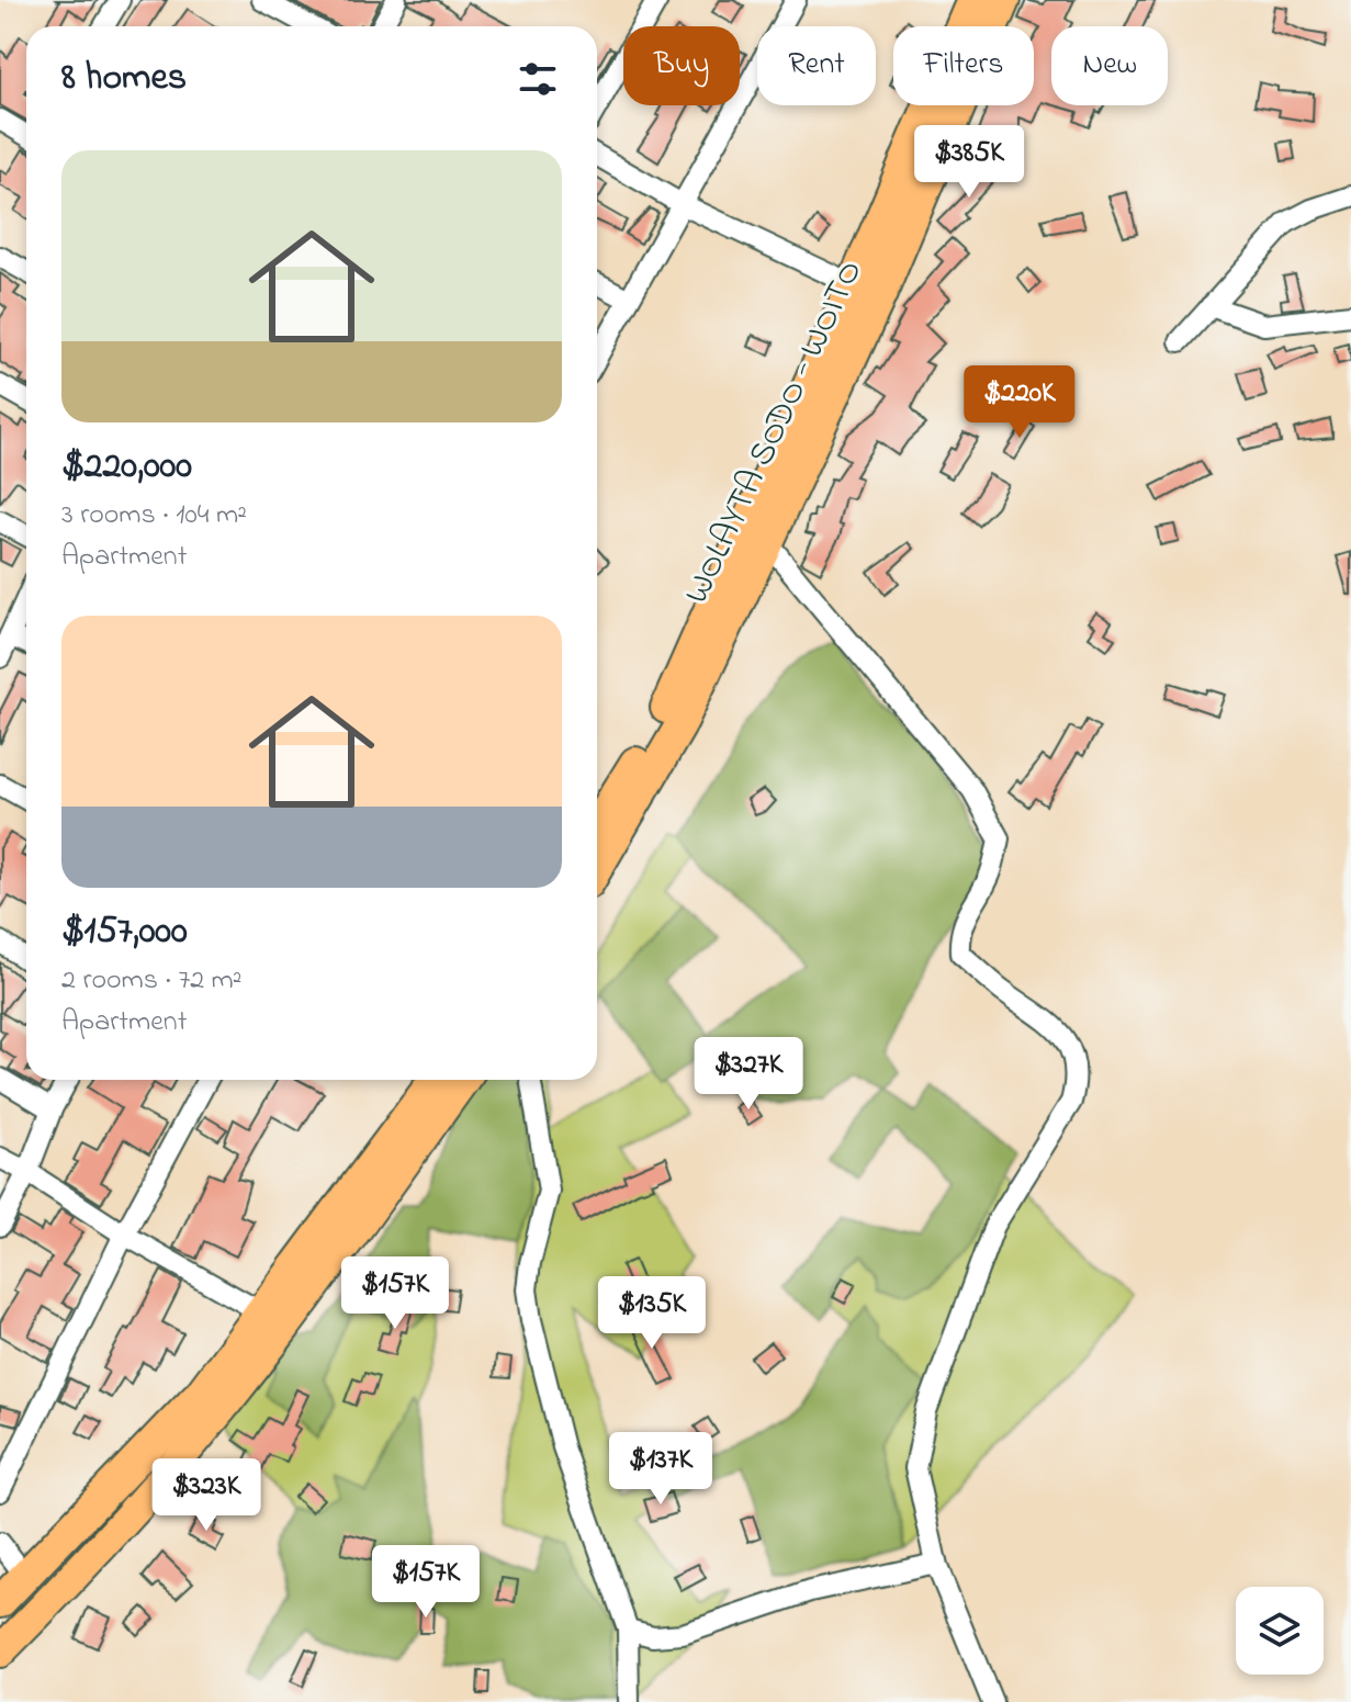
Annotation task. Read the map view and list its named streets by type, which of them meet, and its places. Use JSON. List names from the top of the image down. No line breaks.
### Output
{"streets":{"highway":["WOLAYTA SODO - WOITO"]},"page":{"chip":["Buy","Rent","Filters","New"],"heading":"8 homes","price":["$385K","$220K","$327K","$157K","$135K","$137K","$323K","$157K"],"list":[{"name":"$220,000","note":"3 rooms · 104 m² · Apartment"},{"name":"$157,000","note":"2 rooms · 72 m² · Apartment"}]}}
